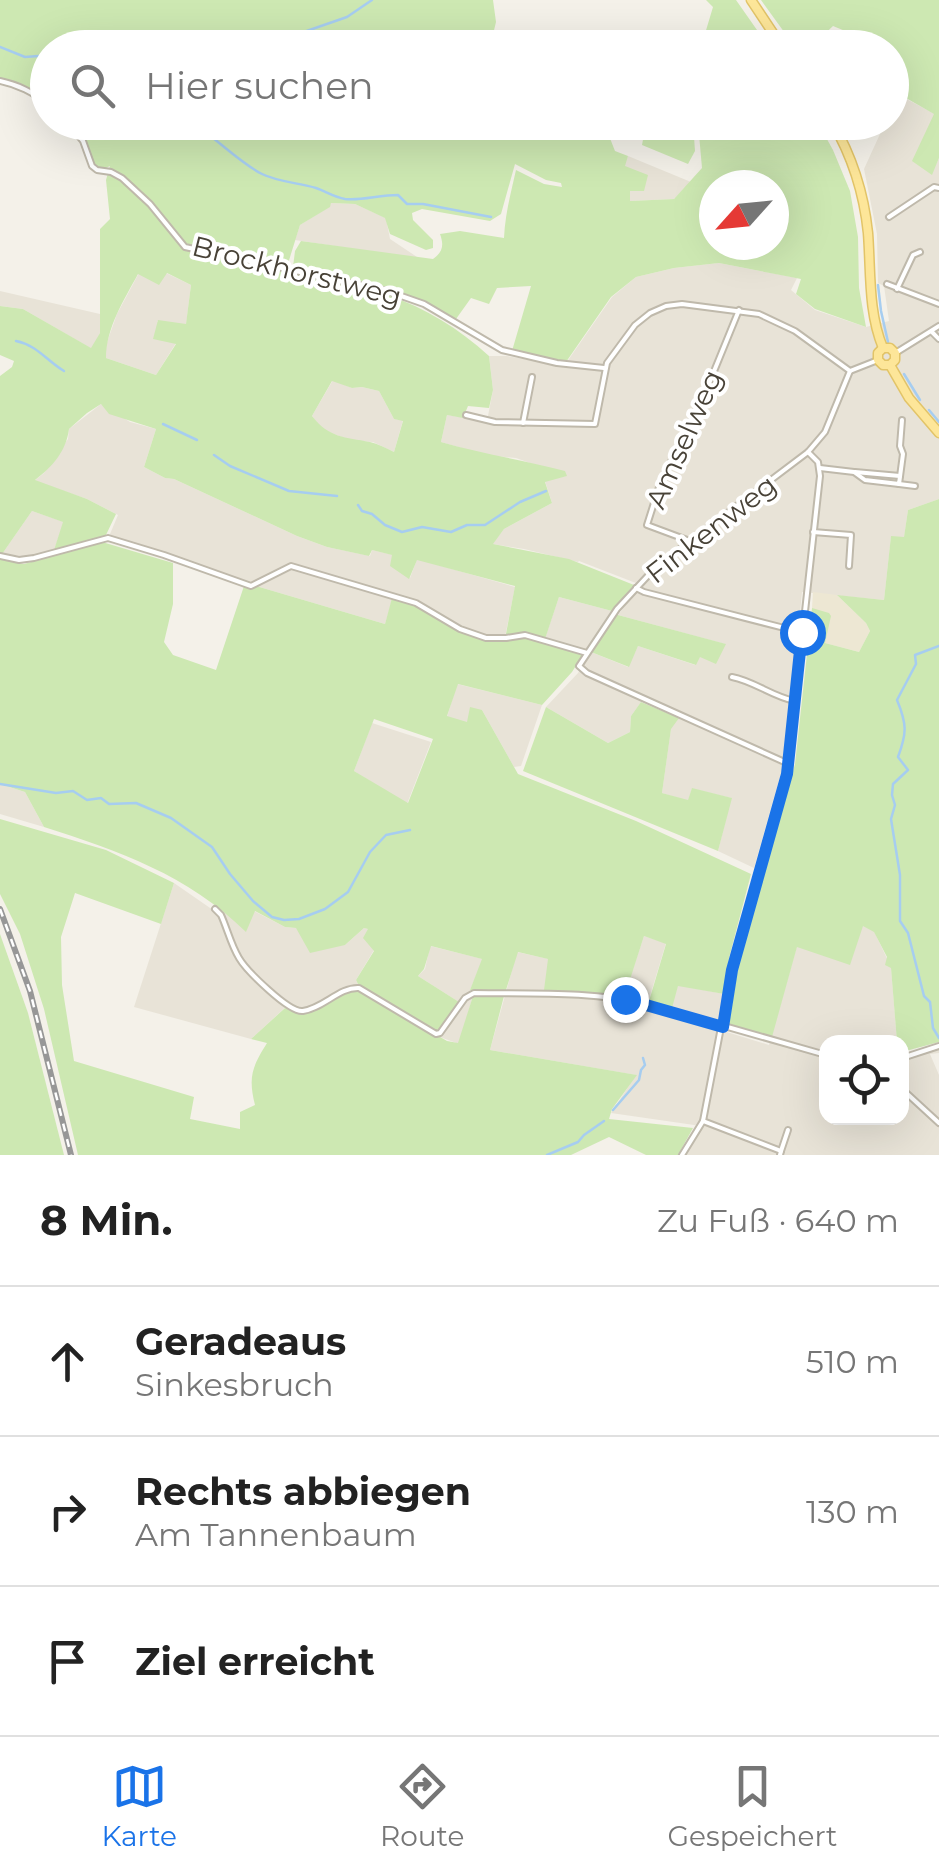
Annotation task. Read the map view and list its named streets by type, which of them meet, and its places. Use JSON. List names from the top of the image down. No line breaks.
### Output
{"streets":{"street":["Brockhorstweg","Amselweg","Finkenweg"]},"crossings":[["Amselweg","Finkenweg"]],"north":"bottom left","page":{"search":"Hier suchen","heading":["8 Min.","Zu Fuß · 640 m"],"list":[["Geradeaus","Sinkesbruch","510 m"],["Rechts abbiegen","Am Tannenbaum","130 m"],"Ziel erreicht"],"nav":["Karte","Route","Gespeichert"]}}
